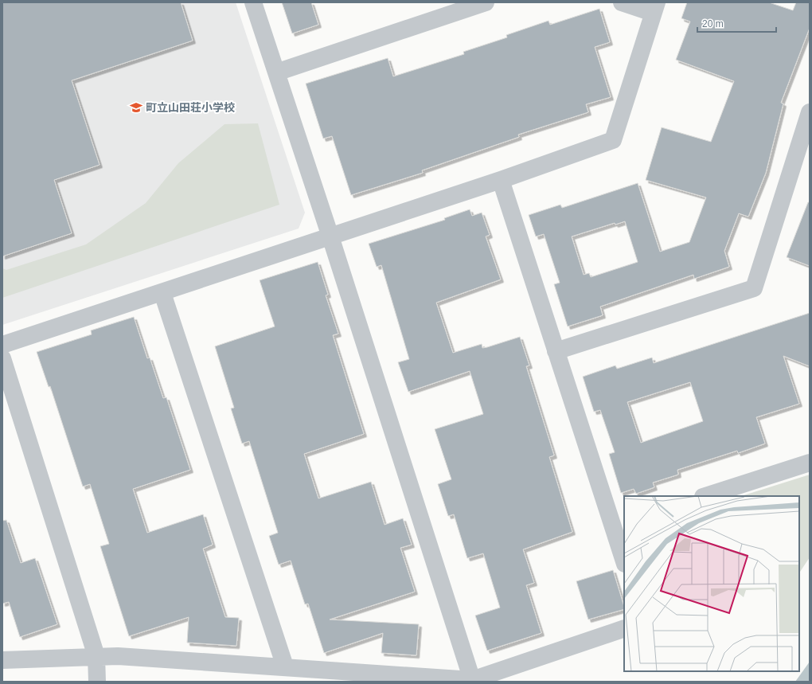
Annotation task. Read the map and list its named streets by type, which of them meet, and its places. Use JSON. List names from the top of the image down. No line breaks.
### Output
{"places":{"school or university":["町立山田荘小学校"]},"scale_bar":"20 m"}
